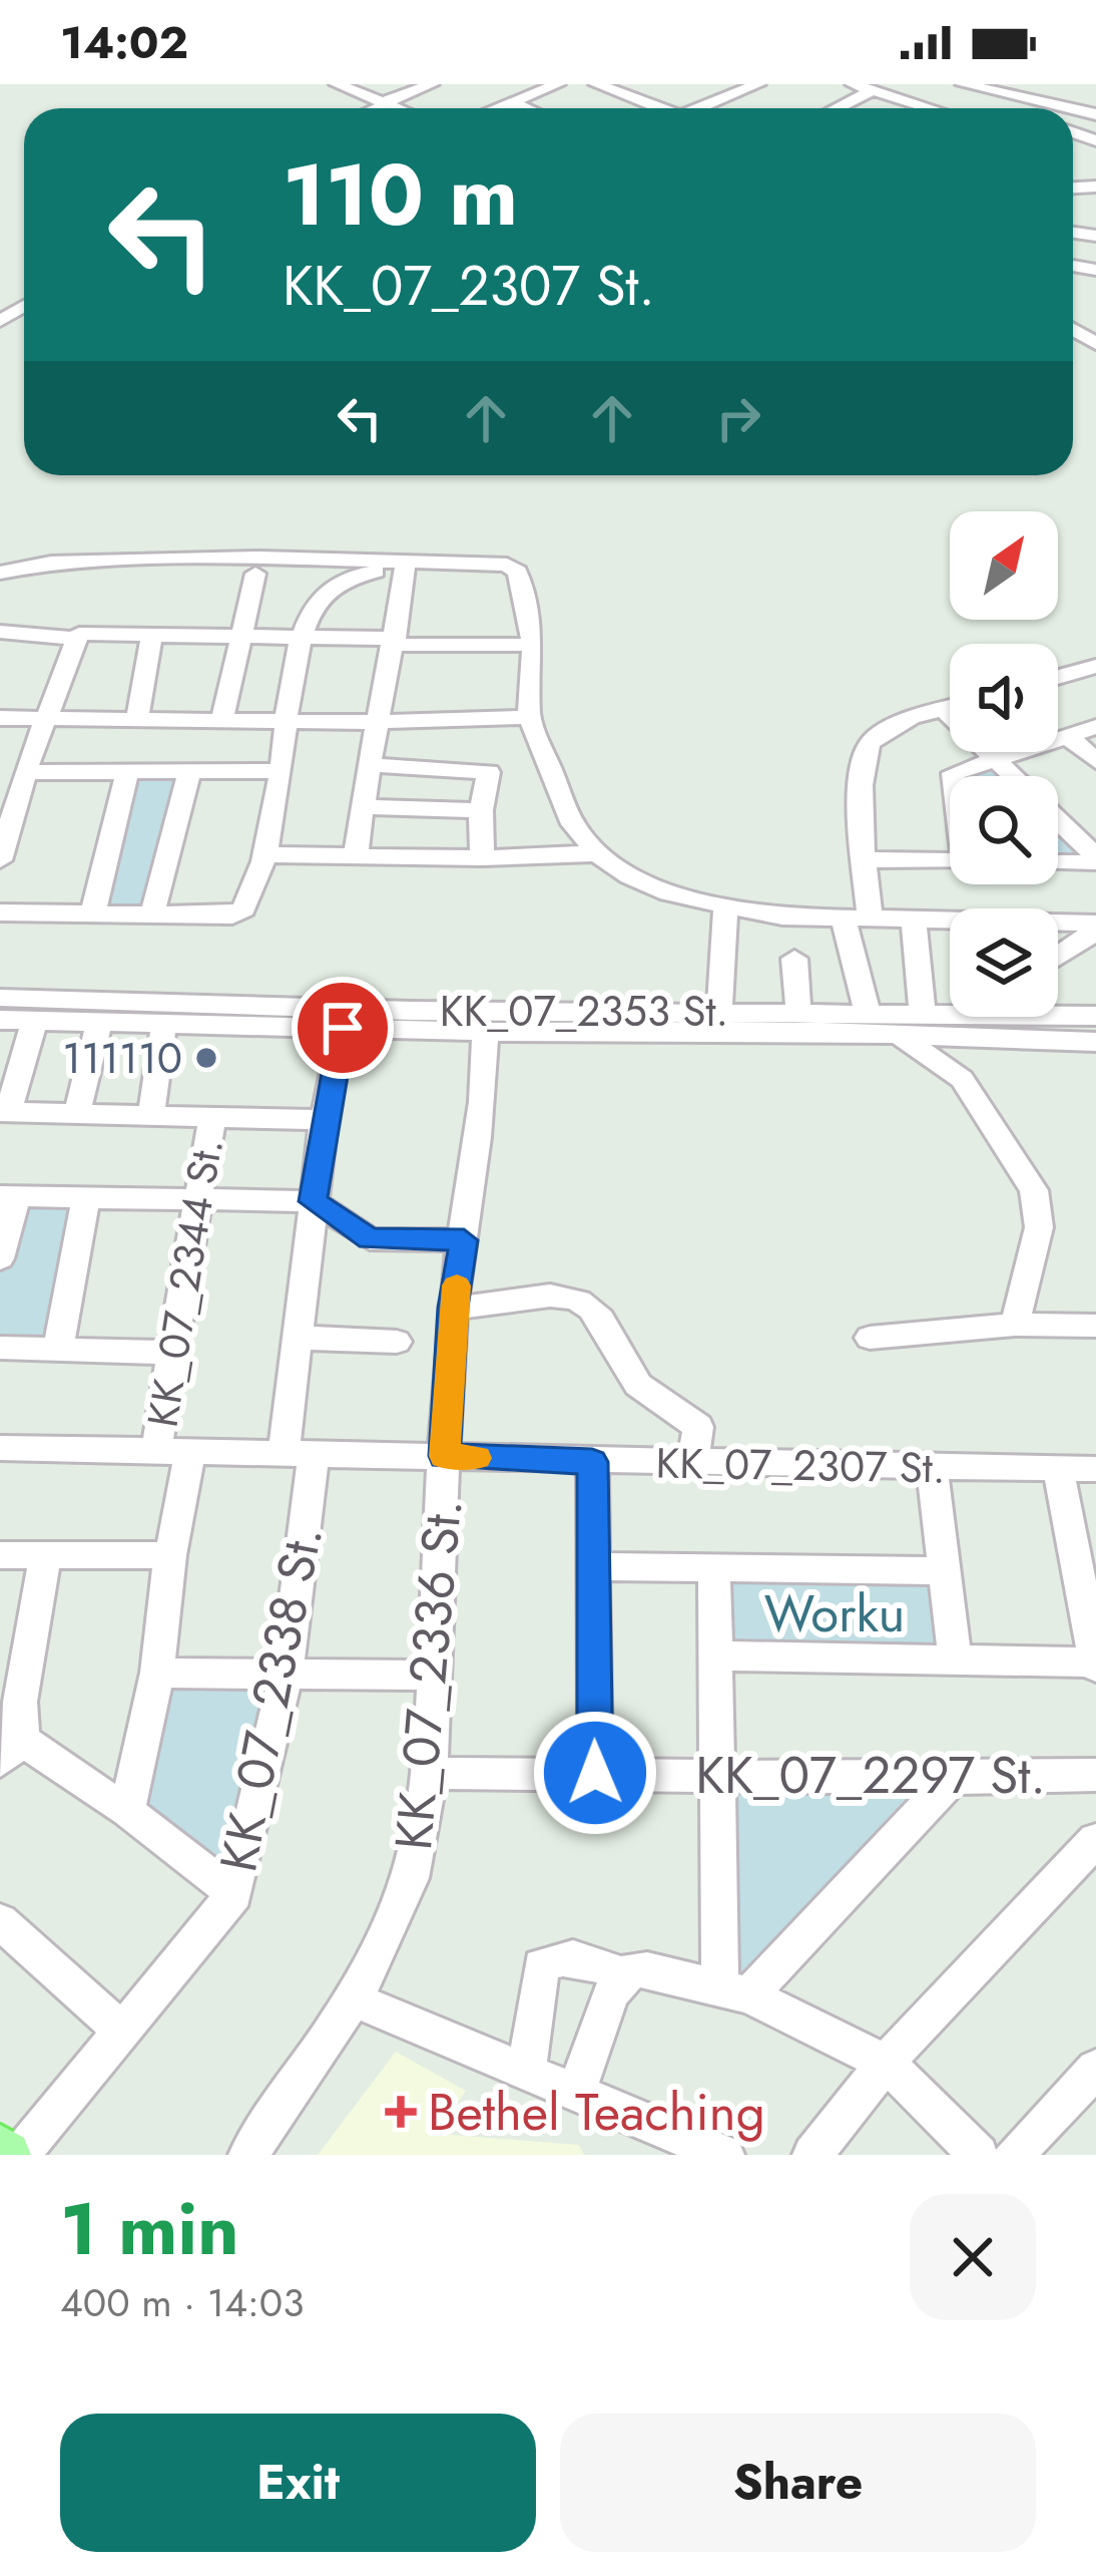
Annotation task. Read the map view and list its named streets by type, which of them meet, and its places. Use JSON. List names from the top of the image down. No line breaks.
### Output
{"streets":{"street":["KK_07_2353 St.","KK_07_2344 St.","KK_07_2307 St.","KK_07_2336 St.","KK_07_2338 St.","KK_07_2297 St."]},"crossings":[["KK_07_2353 St.","KK_07_2336 St."],["KK_07_2353 St.","KK_07_2338 St."],["KK_07_2344 St.","KK_07_2307 St."],["KK_07_2307 St.","KK_07_2336 St."],["KK_07_2307 St.","KK_07_2338 St."],["KK_07_2336 St.","KK_07_2297 St."]],"parks":["Worku"],"places":{"other":["111110"],"health":["Bethel Teaching"]},"north":"top right","page":{"status":"14:02","turn":["110 m","KK_07_2307 St."],"heading":["1 min","400 m · 14:03"],"buttons":["Exit","Share"]}}
